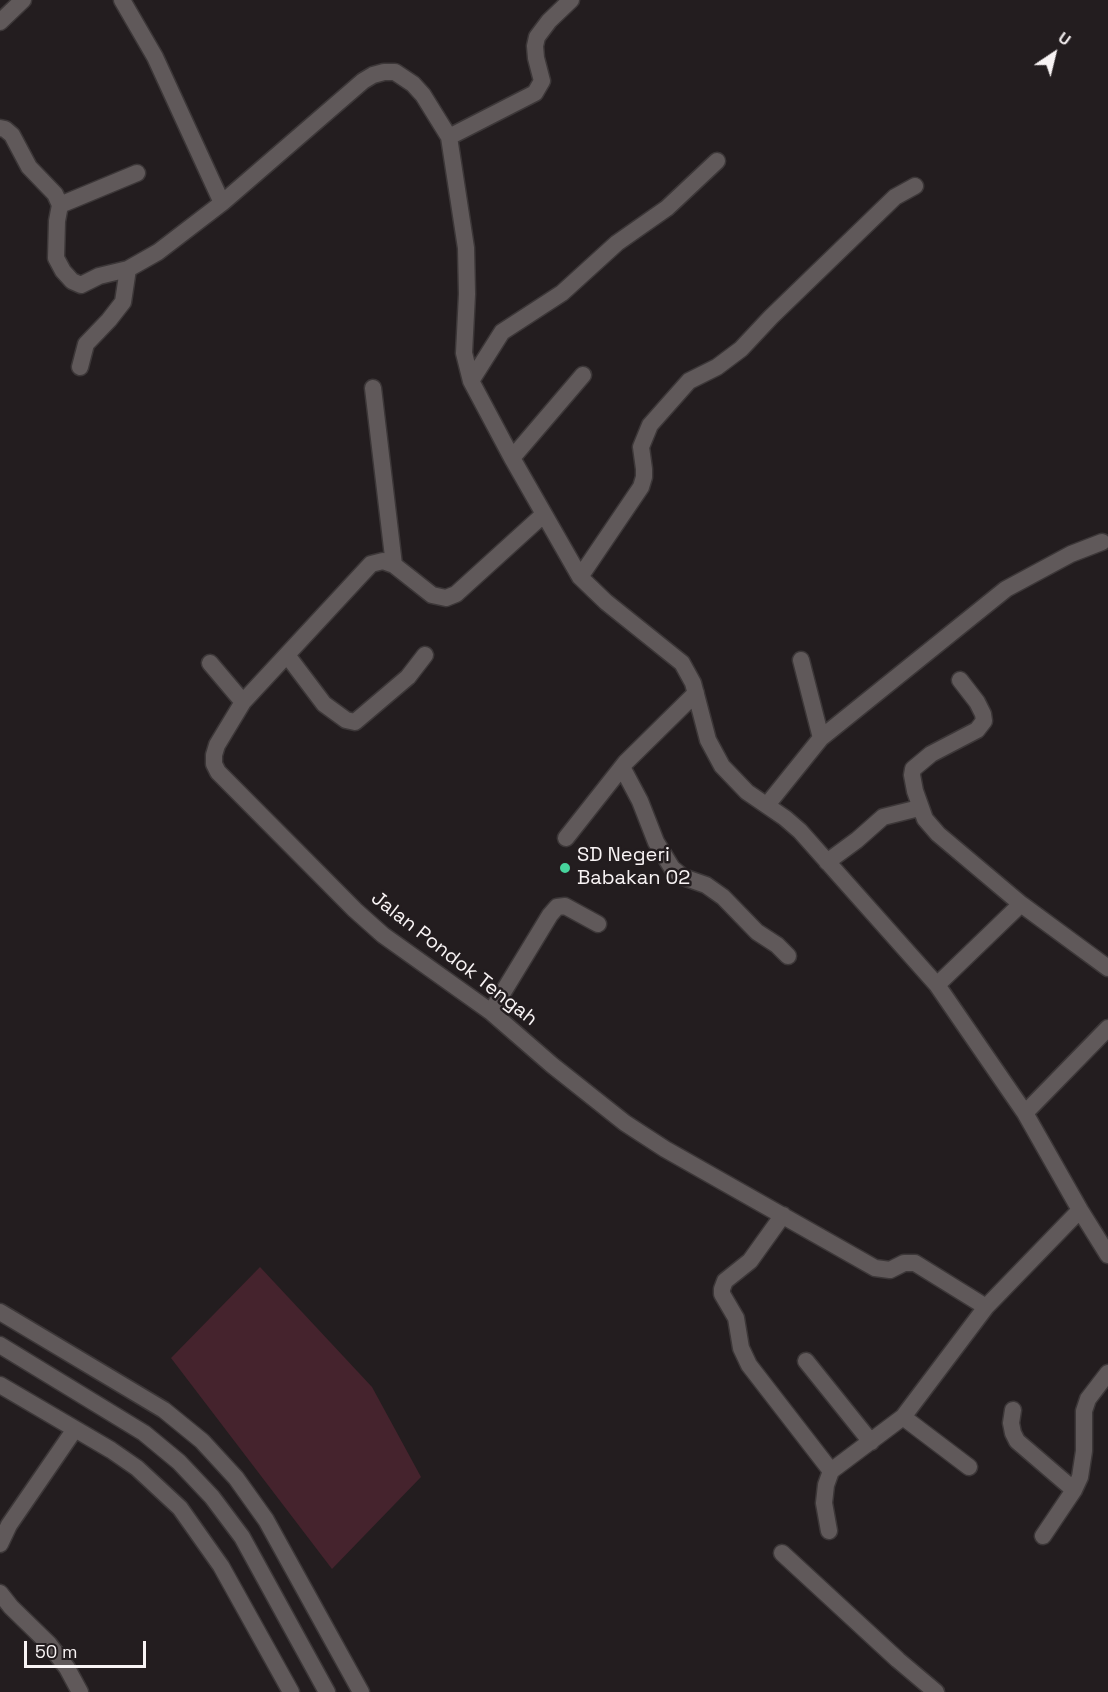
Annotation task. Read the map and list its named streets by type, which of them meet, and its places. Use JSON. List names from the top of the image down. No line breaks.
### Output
{"streets":{"street":["Jalan Pondok Tengah"]},"places":["SD Negeri Babakan 02"],"scale_bar":"50 m","north":"top right"}
